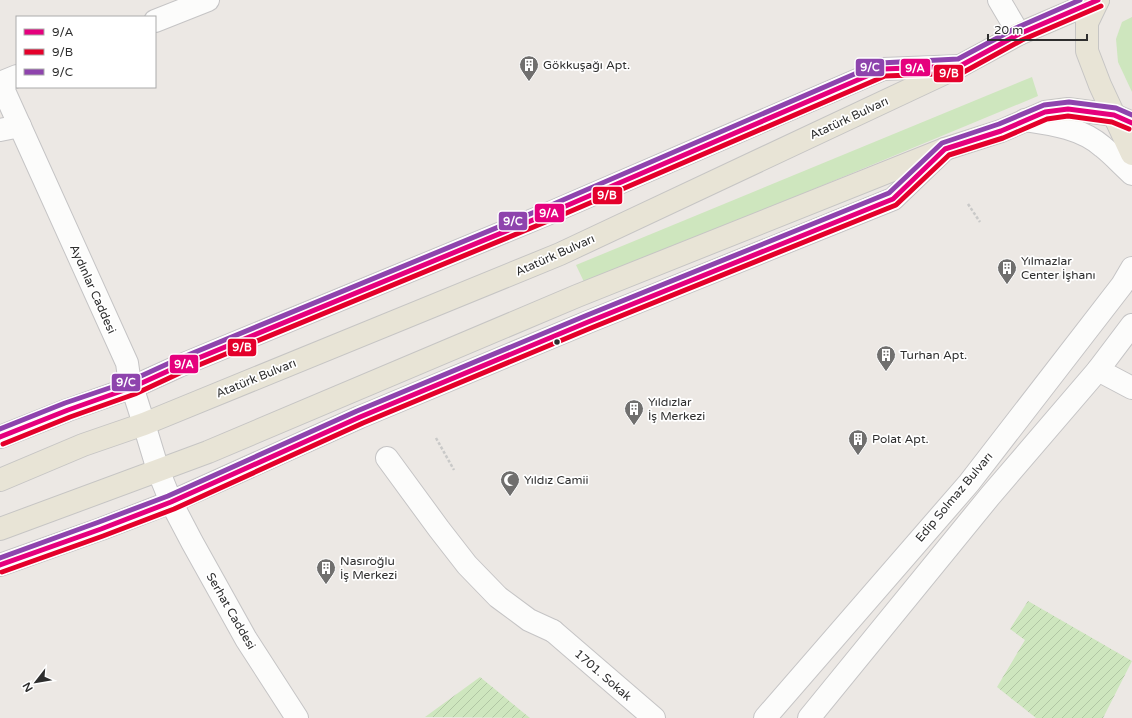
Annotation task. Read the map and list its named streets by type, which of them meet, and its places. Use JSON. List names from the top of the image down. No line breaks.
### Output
{"streets":{"main road":["Atatürk Bulvarı"],"street":["Aydınlar Caddesi","Edip Solmaz Bulvarı","Serhat Caddesi","1701. Sokak"]},"crossings":[["Atatürk Bulvarı","Aydınlar Caddesi"],["Aydınlar Caddesi","Serhat Caddesi"]],"places":{"building":["Gökkuşağı Apt.","Yılmazlar Center İşhanı","Turhan Apt.","Yıldızlar İş Merkezi","Polat Apt.","Nasıroğlu İş Merkezi"],"mosque":["Yıldız Camii"]},"lines":["transit line 9/A","transit line 9/C","transit line 9/B"],"legend":["9/A","9/B","9/C"],"scale_bar":"20 m","north":"bottom left"}
